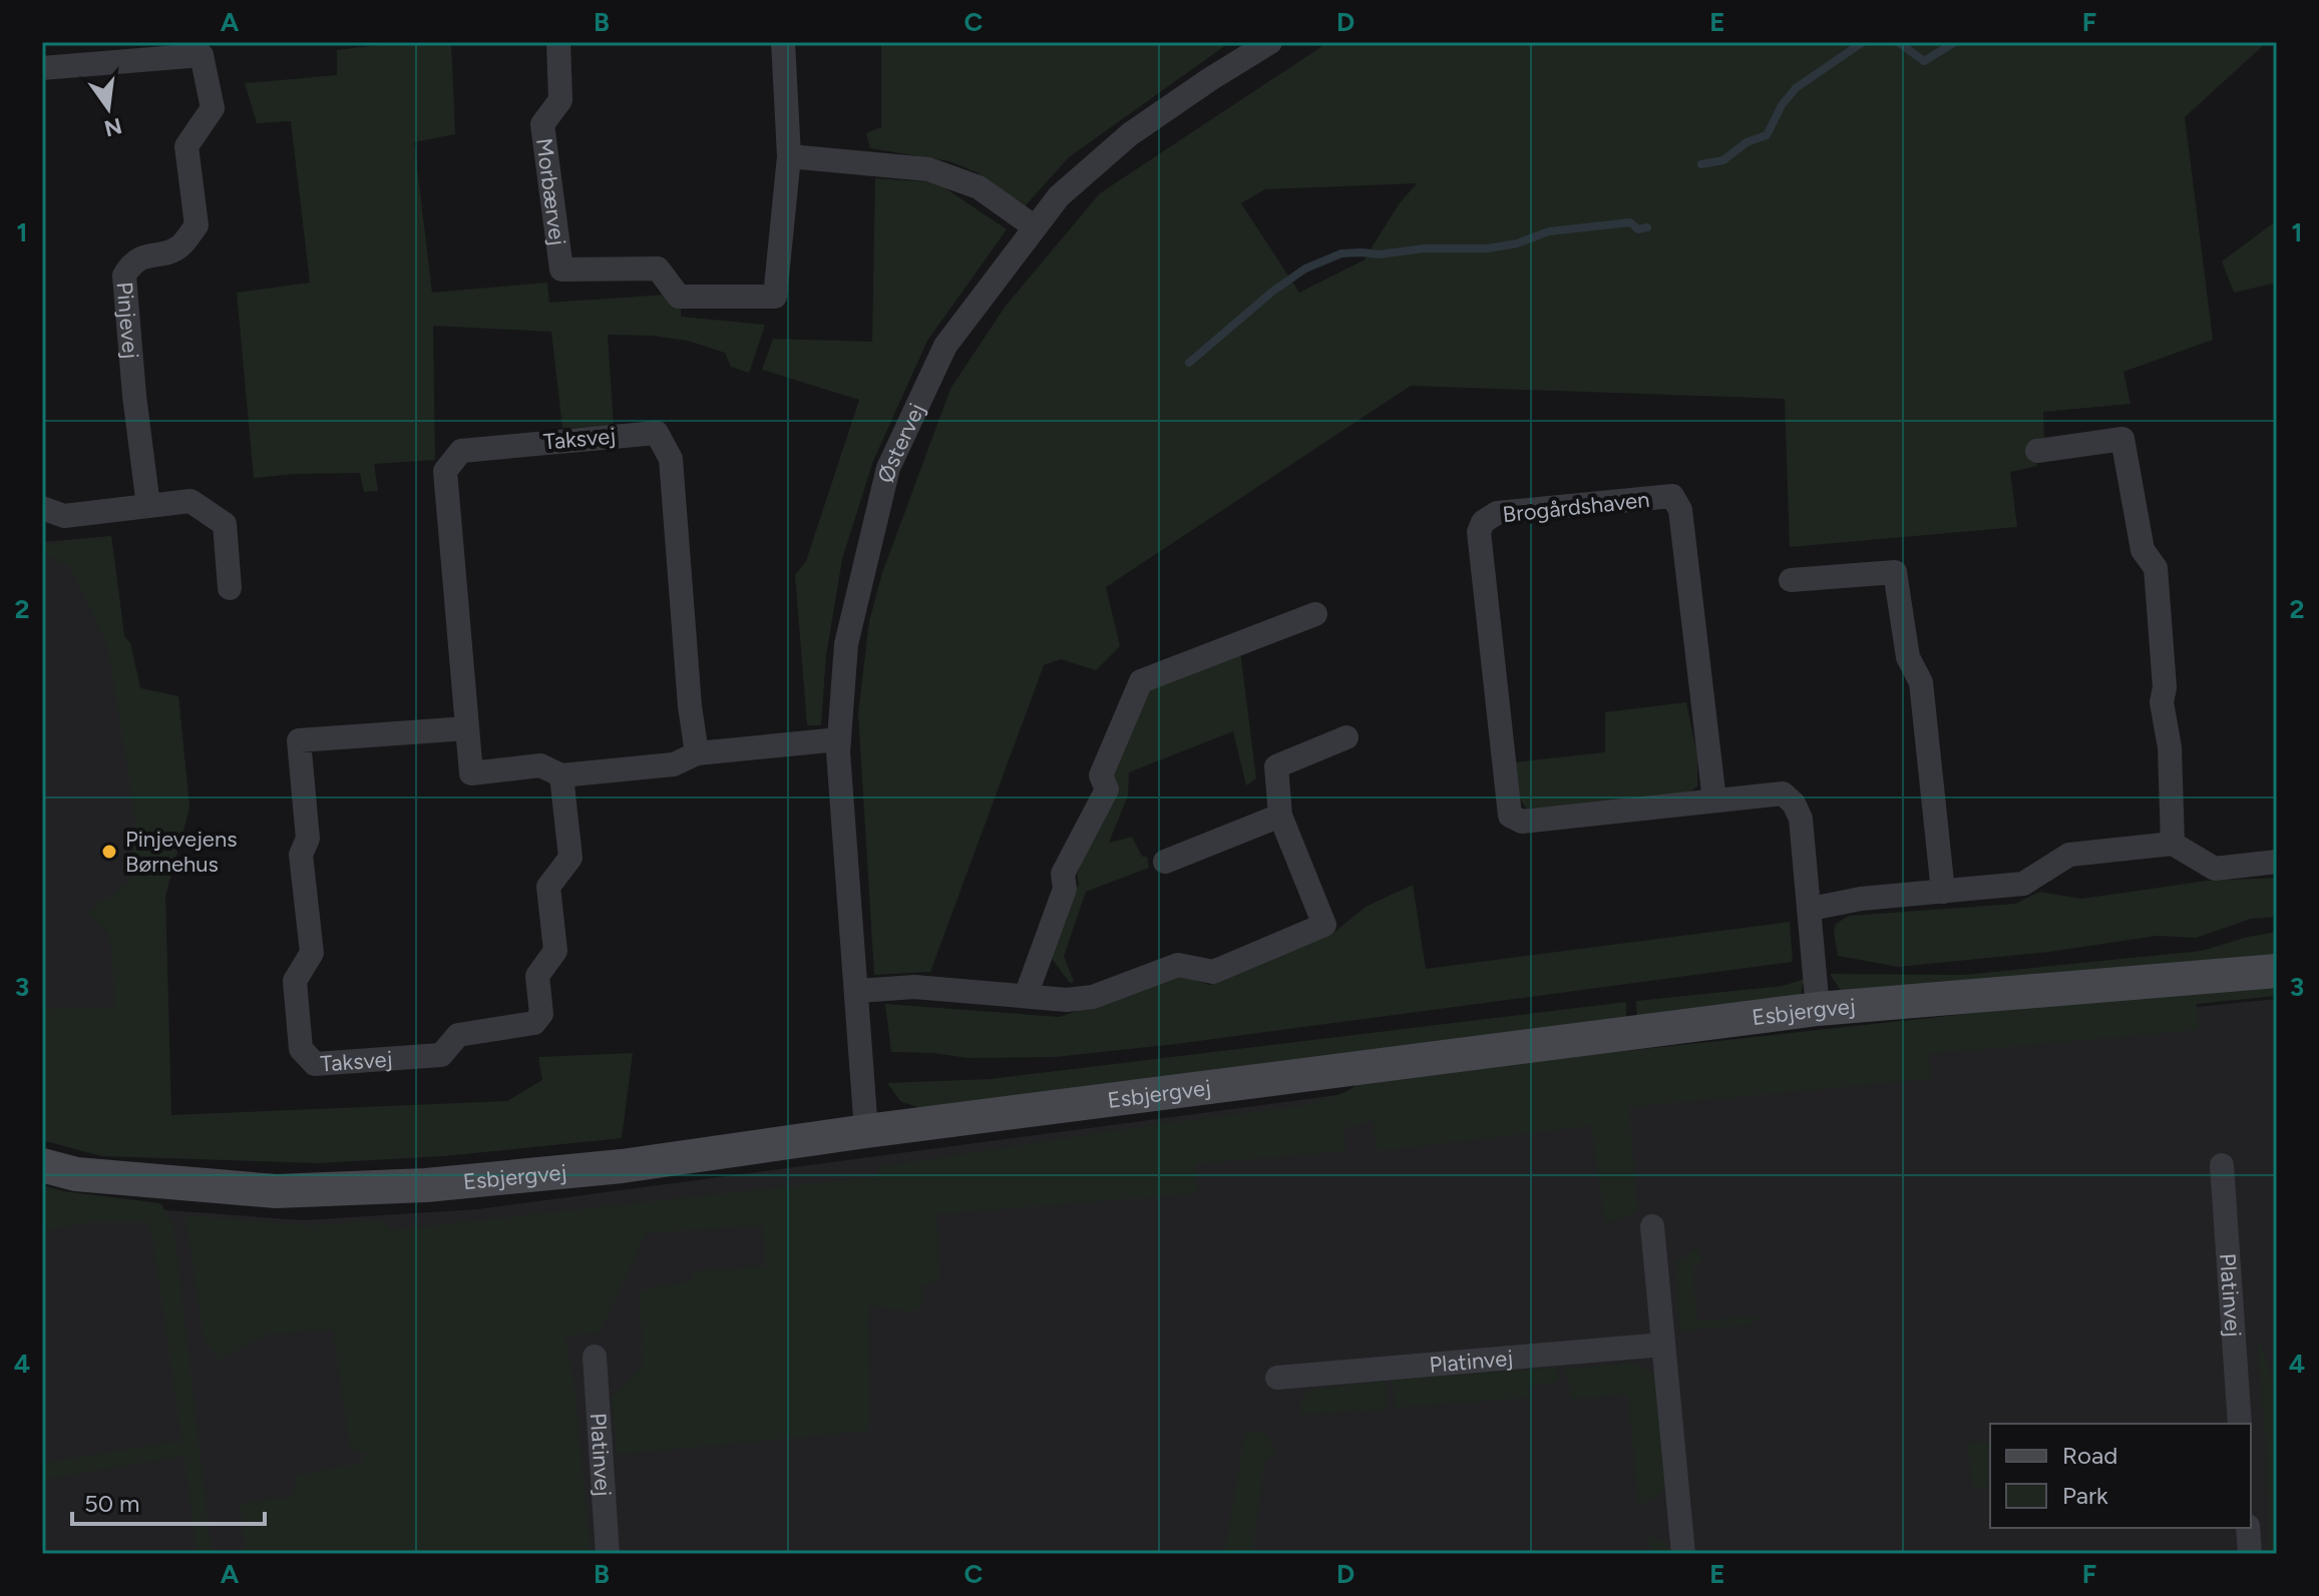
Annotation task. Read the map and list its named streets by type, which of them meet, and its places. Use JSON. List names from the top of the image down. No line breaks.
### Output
{"streets":{"main road":["Esbjergvej"],"street":["Morbærvej","Pinjevej","Taksvej","Østervej","Brogårdshaven","Platinvej"]},"crossings":[["Taksvej","Østervej"],["Østervej","Esbjergvej"],["Brogårdshaven","Esbjergvej"]],"places":["Pinjevejens Børnehus"],"legend":["Road","Park"],"scale_bar":"50 m","north":"bottom","grid":{"columns":["A","B","C","D","E","F"],"rows":["1","2","3","4"]}}
